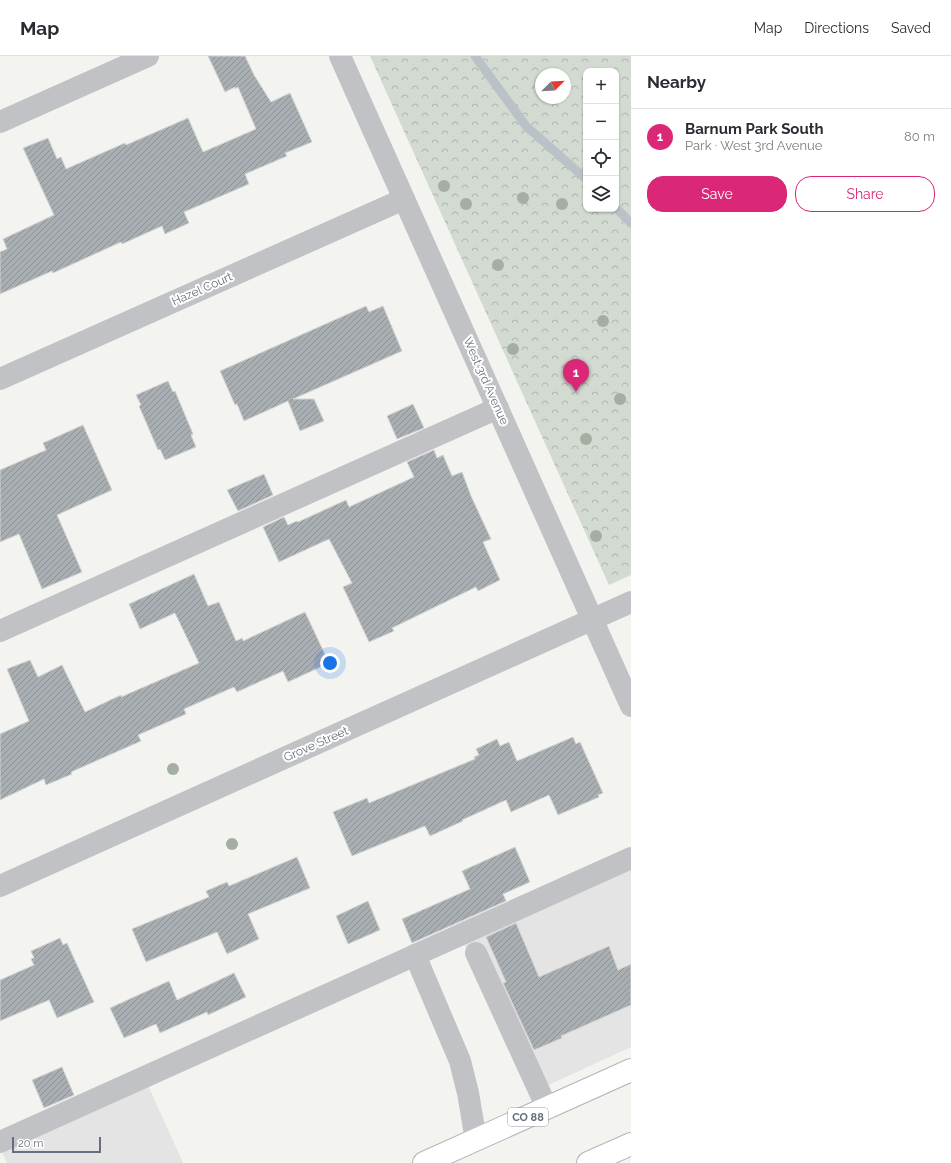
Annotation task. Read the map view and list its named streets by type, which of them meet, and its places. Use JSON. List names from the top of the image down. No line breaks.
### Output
{"streets":{"main road":["CO 88"],"street":["Hazel Court","West 3rd Avenue","Grove Street"]},"crossings":[["Hazel Court","West 3rd Avenue"],["West 3rd Avenue","Grove Street"]],"scale_bar":"20 m","north":"top right","page":{"header":"Map","nav":["Map","Directions","Saved"],"heading":"Nearby","map_buttons":["+","−"],"list":[{"mark":"1","name":"Barnum Park South","note":"Park · West 3rd Avenue","value":"80 m"}],"buttons":["Save","Share"],"pins":"1","scale":"20 m"}}
